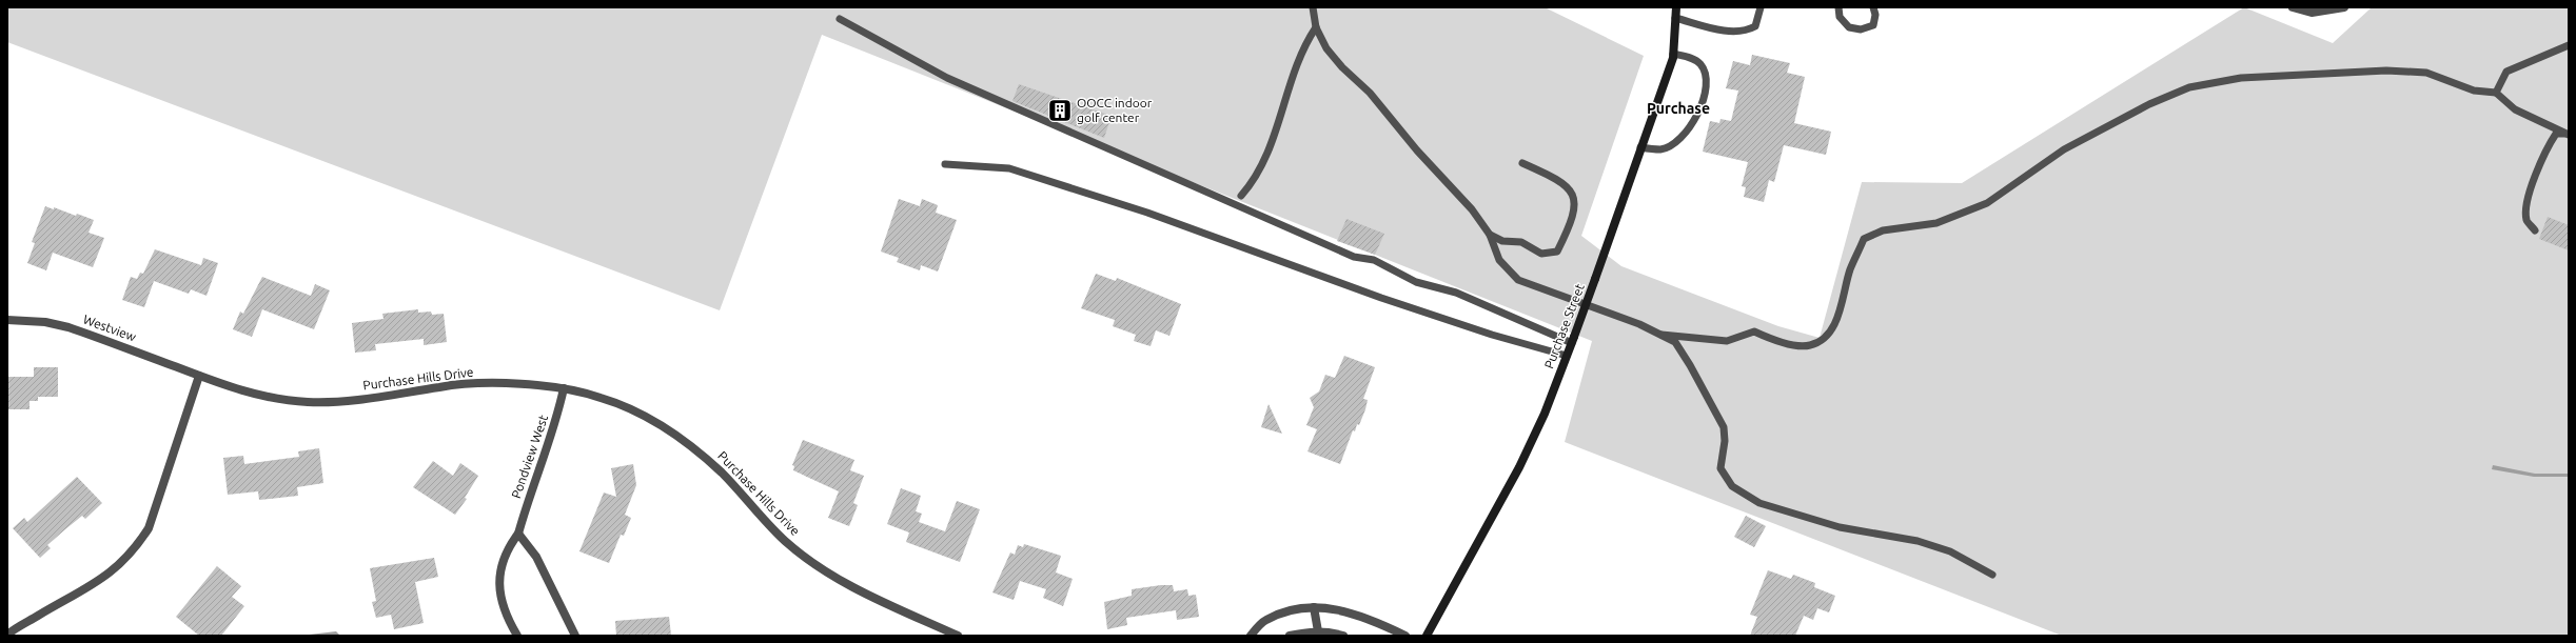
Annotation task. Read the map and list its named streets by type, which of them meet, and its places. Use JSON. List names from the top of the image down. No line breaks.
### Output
{"streets":{"main road":["Purchase Street"],"street":["Westview","Purchase Hills Drive","Pondview West"]},"crossings":[["Westview","Purchase Hills Drive"],["Purchase Hills Drive","Pondview West"]],"districts":["Purchase"],"places":{"building":["OOCC indoor golf center"]}}
